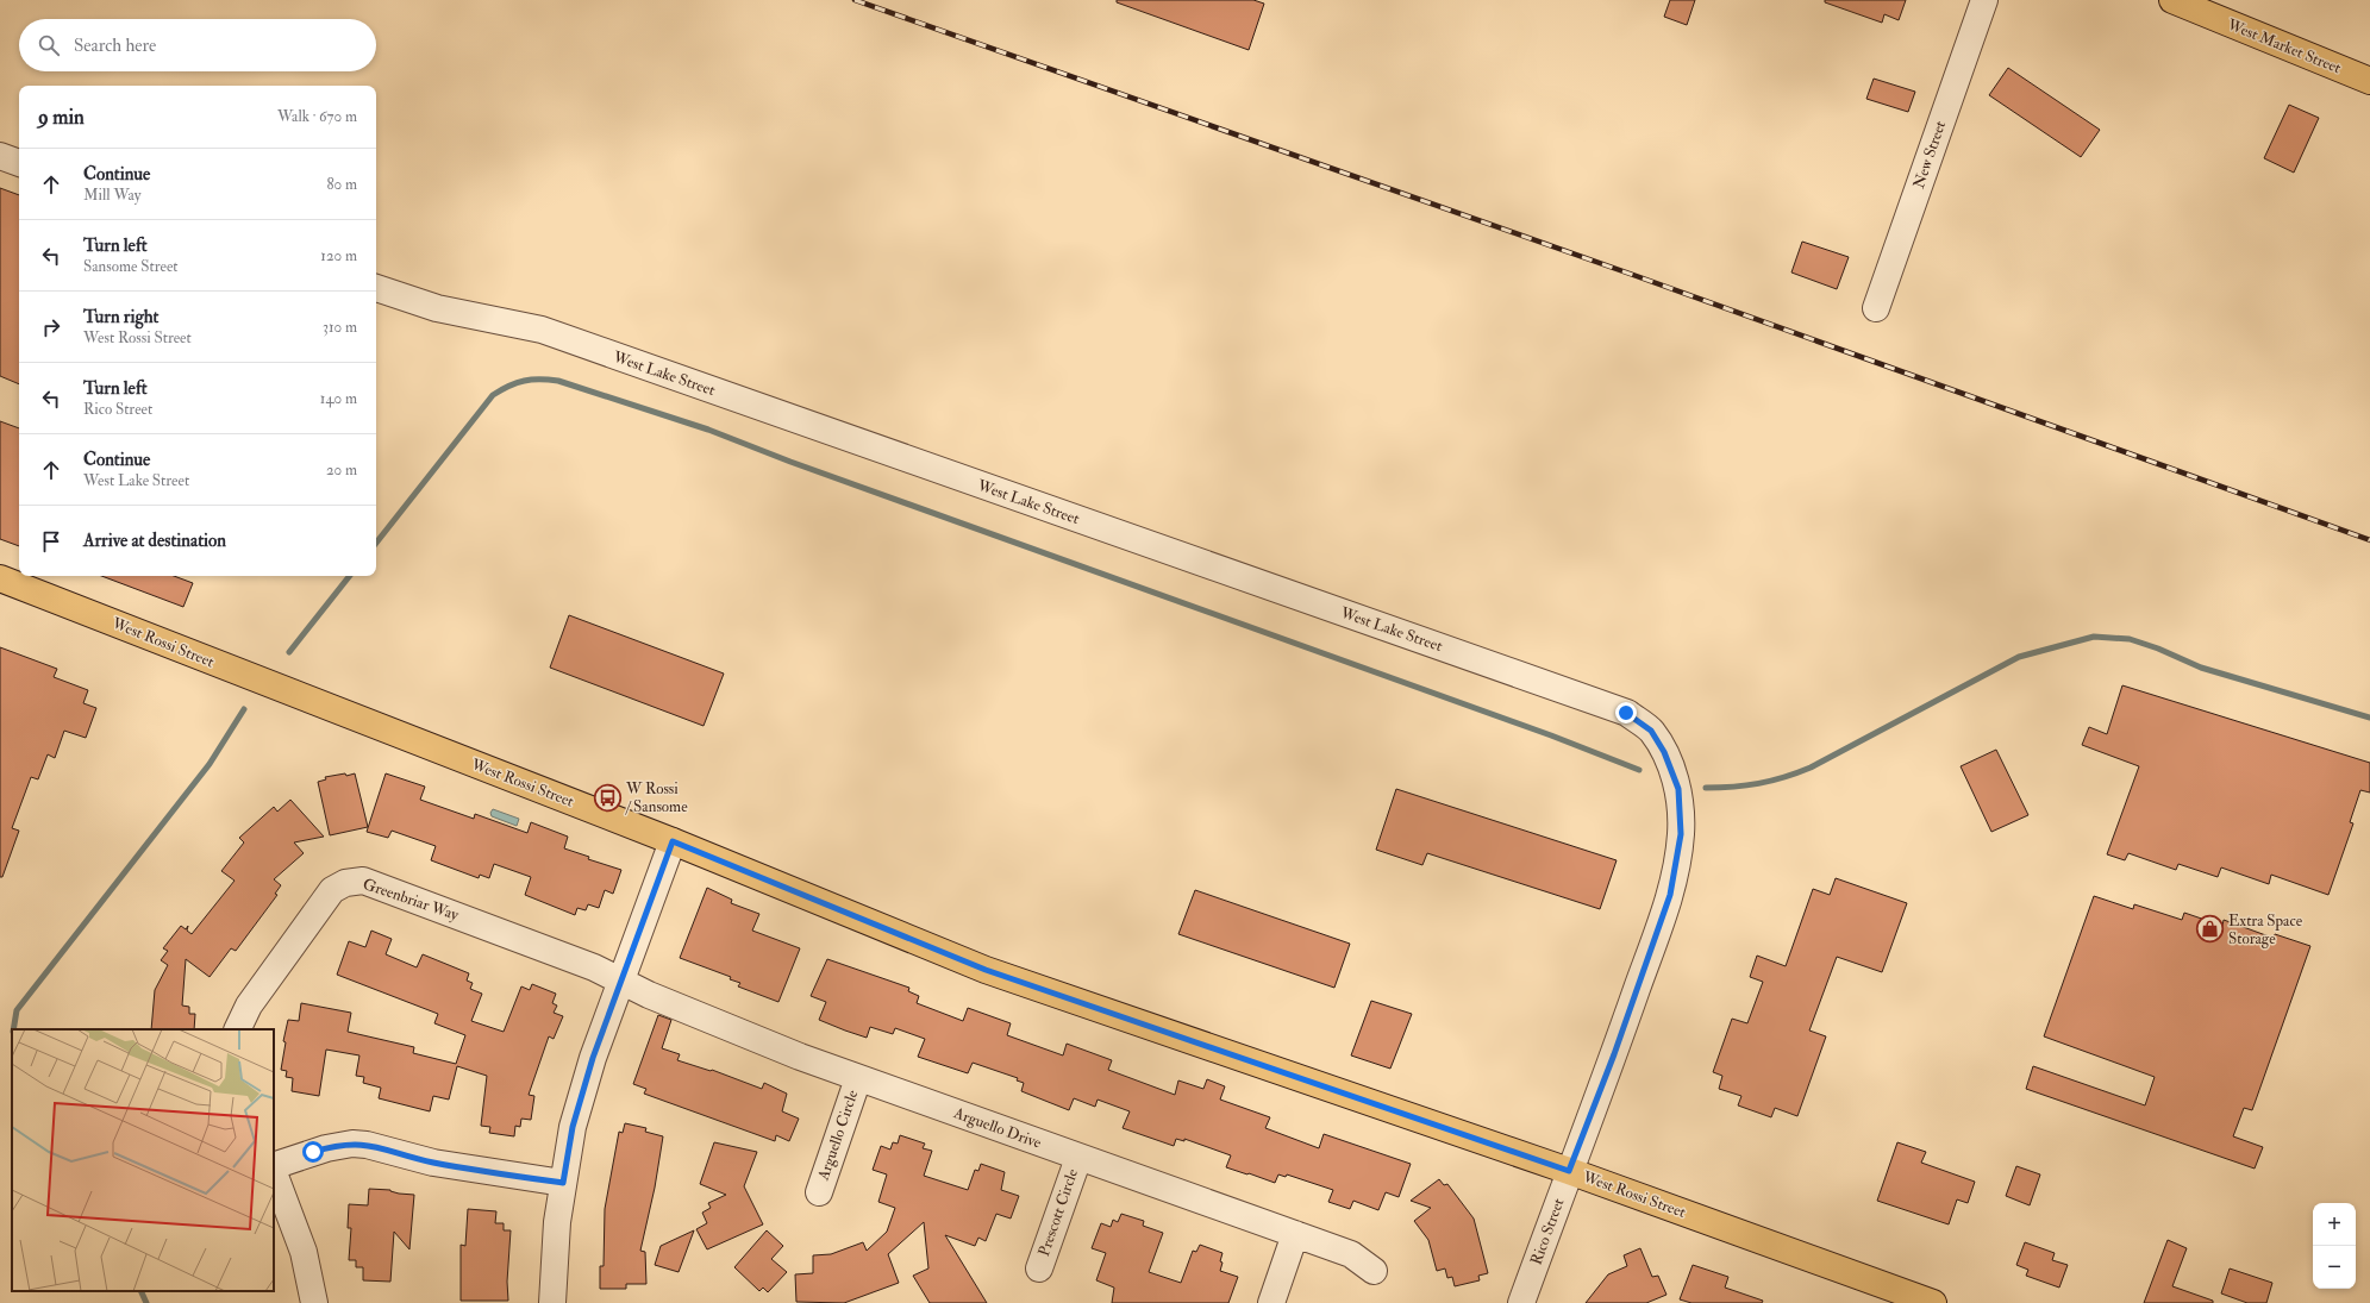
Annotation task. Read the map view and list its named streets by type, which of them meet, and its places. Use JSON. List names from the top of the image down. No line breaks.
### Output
{"streets":{"main road":["West Market Street","West Rossi Street"],"street":["New Street","West Lake Street","Greenbriar Way","Arguello Drive","Arguello Circle","Prescott Circle","Rico Street"]},"crossings":[["West Lake Street","Rico Street"],["West Rossi Street","Rico Street"],["Greenbriar Way","Arguello Drive"],["Arguello Drive","Arguello Circle"],["Arguello Drive","Prescott Circle"]],"places":{"bus stop":["W Rossi / Sansome"],"shop":["Extra Space Storage"]},"page":{"search":"Search here","heading":["9 min","Walk · 670 m"],"list":[["Continue","Mill Way","80 m"],["Turn left","Sansome Street","120 m"],["Turn right","West Rossi Street","310 m"],["Turn left","Rico Street","140 m"],["Continue","West Lake Street","20 m"],"Arrive at destination"],"map_buttons":["+","−"]}}
